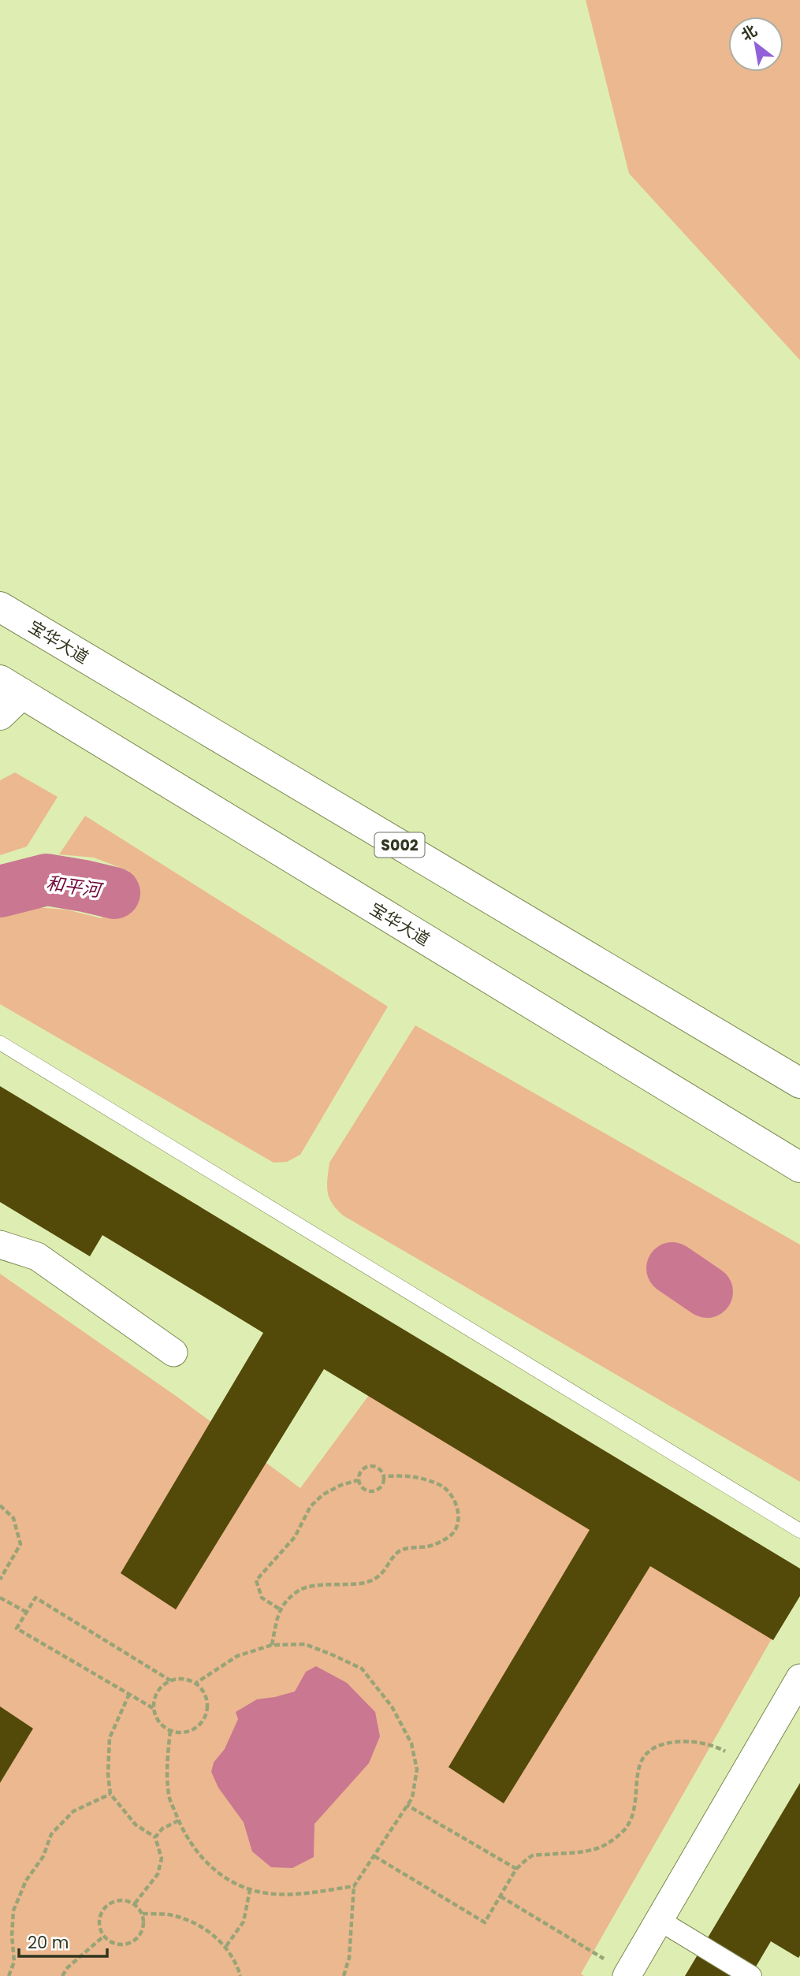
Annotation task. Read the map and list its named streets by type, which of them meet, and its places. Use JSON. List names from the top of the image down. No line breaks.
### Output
{"streets":{"main road":["宝华大道","S002"]},"water":["和平河"],"scale_bar":"20 m","north":"top left"}
